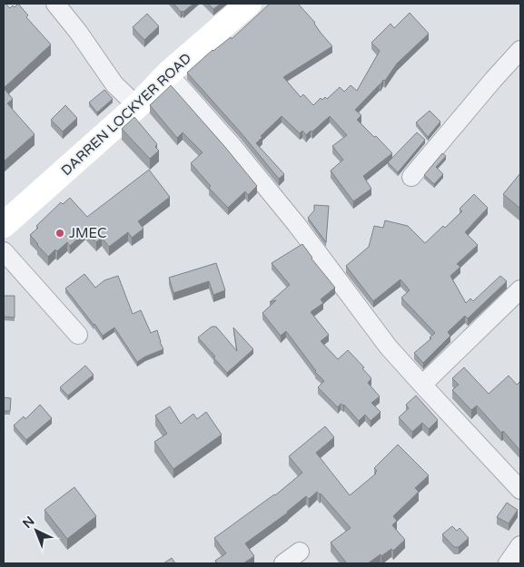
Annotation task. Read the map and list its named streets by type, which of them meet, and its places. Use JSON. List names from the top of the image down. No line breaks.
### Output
{"streets":{"street":["DARREN LOCKYER ROAD"]},"places":["JMEC"],"north":"top left"}
